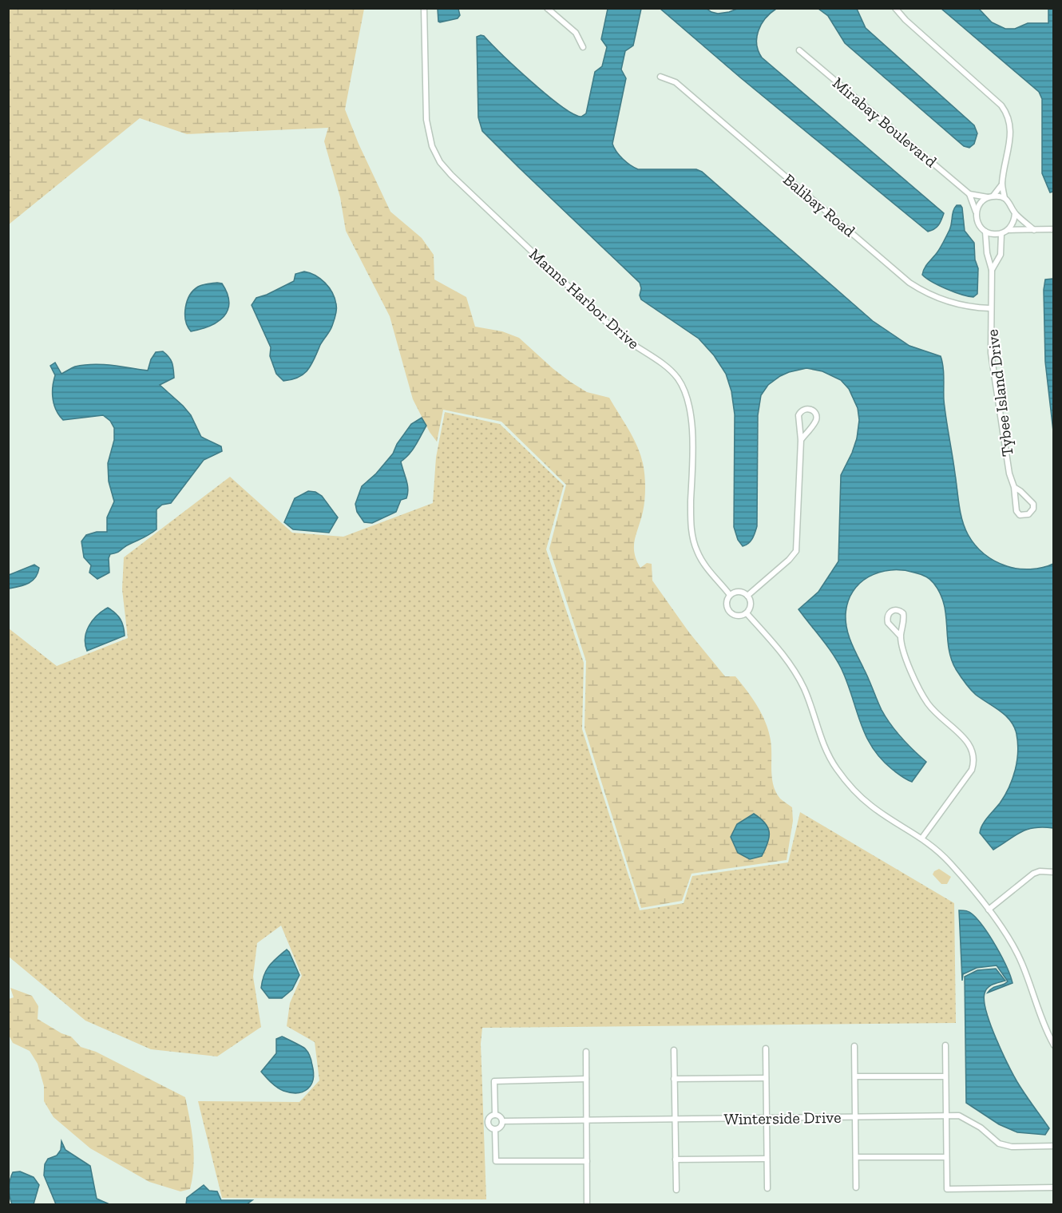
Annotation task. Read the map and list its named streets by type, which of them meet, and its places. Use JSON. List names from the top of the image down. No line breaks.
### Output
{"streets":{"street":["Mirabay Boulevard","Balibay Road","Manns Harbor Drive","Tybee Island Drive","Winterside Drive"]},"crossings":[["Balibay Road","Tybee Island Drive"]]}
